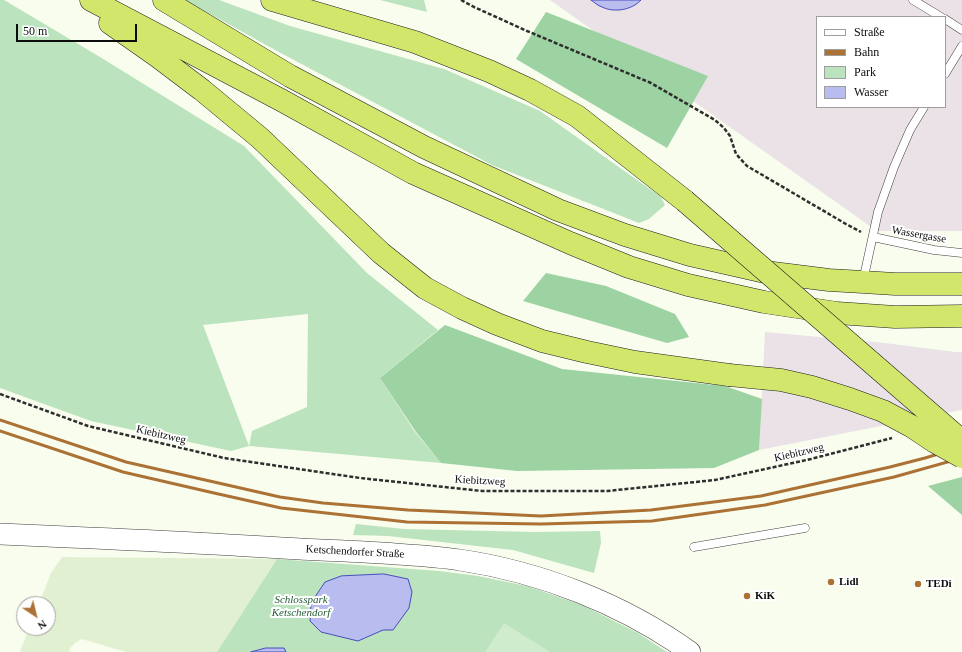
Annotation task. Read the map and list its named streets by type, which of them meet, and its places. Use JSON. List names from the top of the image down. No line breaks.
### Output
{"streets":{"street":["Ketschendorfer Straße"],"lane":["Wassergasse"],"path":["Kiebitzweg"]},"parks":["Schlosspark Ketschendorf"],"places":["Lidl","TEDi","KiK"],"legend":["Straße","Bahn","Park","Wasser"],"scale_bar":"50 m","north":"bottom right"}
